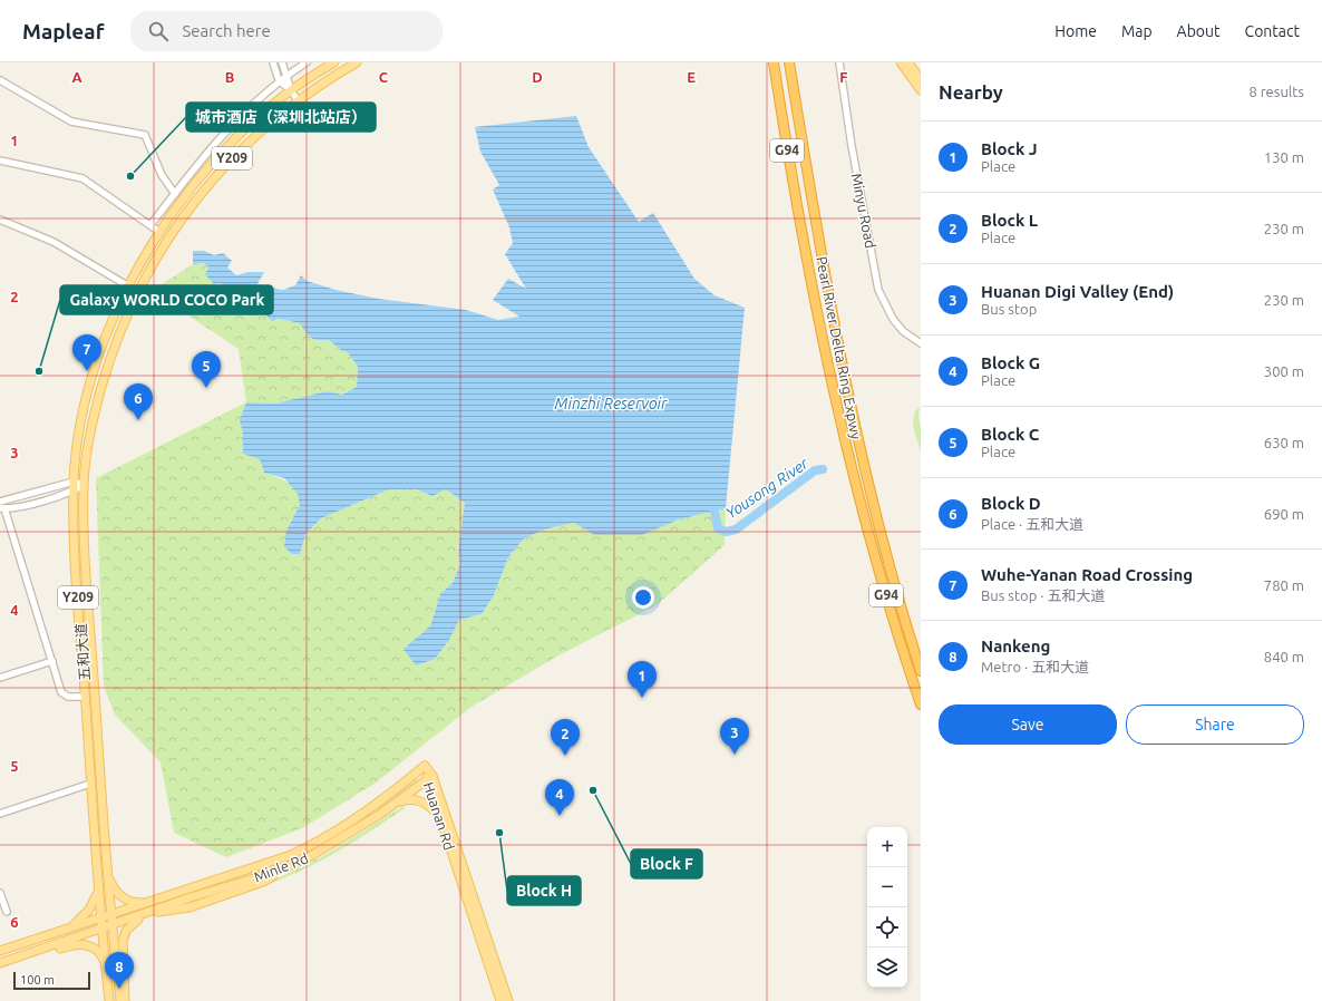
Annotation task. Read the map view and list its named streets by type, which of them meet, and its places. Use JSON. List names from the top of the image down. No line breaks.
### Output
{"streets":{"highway":["G94","Pearl River Delta Ring Expwy"],"main road":["Y209","五和大道","Huanan Rd","Minle Rd"],"street":["Minyu Road"]},"crossings":[["Y209","五和大道"],["五和大道","Minle Rd"],["Huanan Rd","Minle Rd"]],"water":["Minzhi Reservoir","Yousong River"],"places":["城市酒店（深圳北站店）","Galaxy WORLD COCO Park","Block F","Block H"],"scale_bar":"100 m","page":{"header":"Mapleaf","search":"Search here","nav":["Home","Map","About","Contact"],"heading":["Nearby","8 results"],"list":[{"mark":"1","name":"Block J","note":"Place","value":"130 m"},{"mark":"2","name":"Block L","note":"Place","value":"230 m"},{"mark":"3","name":"Huanan Digi Valley (End)","note":"Bus stop","value":"230 m"},{"mark":"4","name":"Block G","note":"Place","value":"300 m"},{"mark":"5","name":"Block C","note":"Place","value":"630 m"},{"mark":"6","name":"Block D","note":"Place · 五和大道","value":"690 m"},{"mark":"7","name":"Wuhe-Yanan Road Crossing","note":"Bus stop · 五和大道","value":"780 m"},{"mark":"8","name":"Nankeng","note":"Metro · 五和大道","value":"840 m"}],"pins":["7","5","6","1","3","2","4","8"],"buttons":["Save","Share"],"map_buttons":["+","−"],"scale":"100 m"},"grid":{"columns":["A","B","C","D","E","F"],"rows":["1","2","3","4","5","6"]}}
